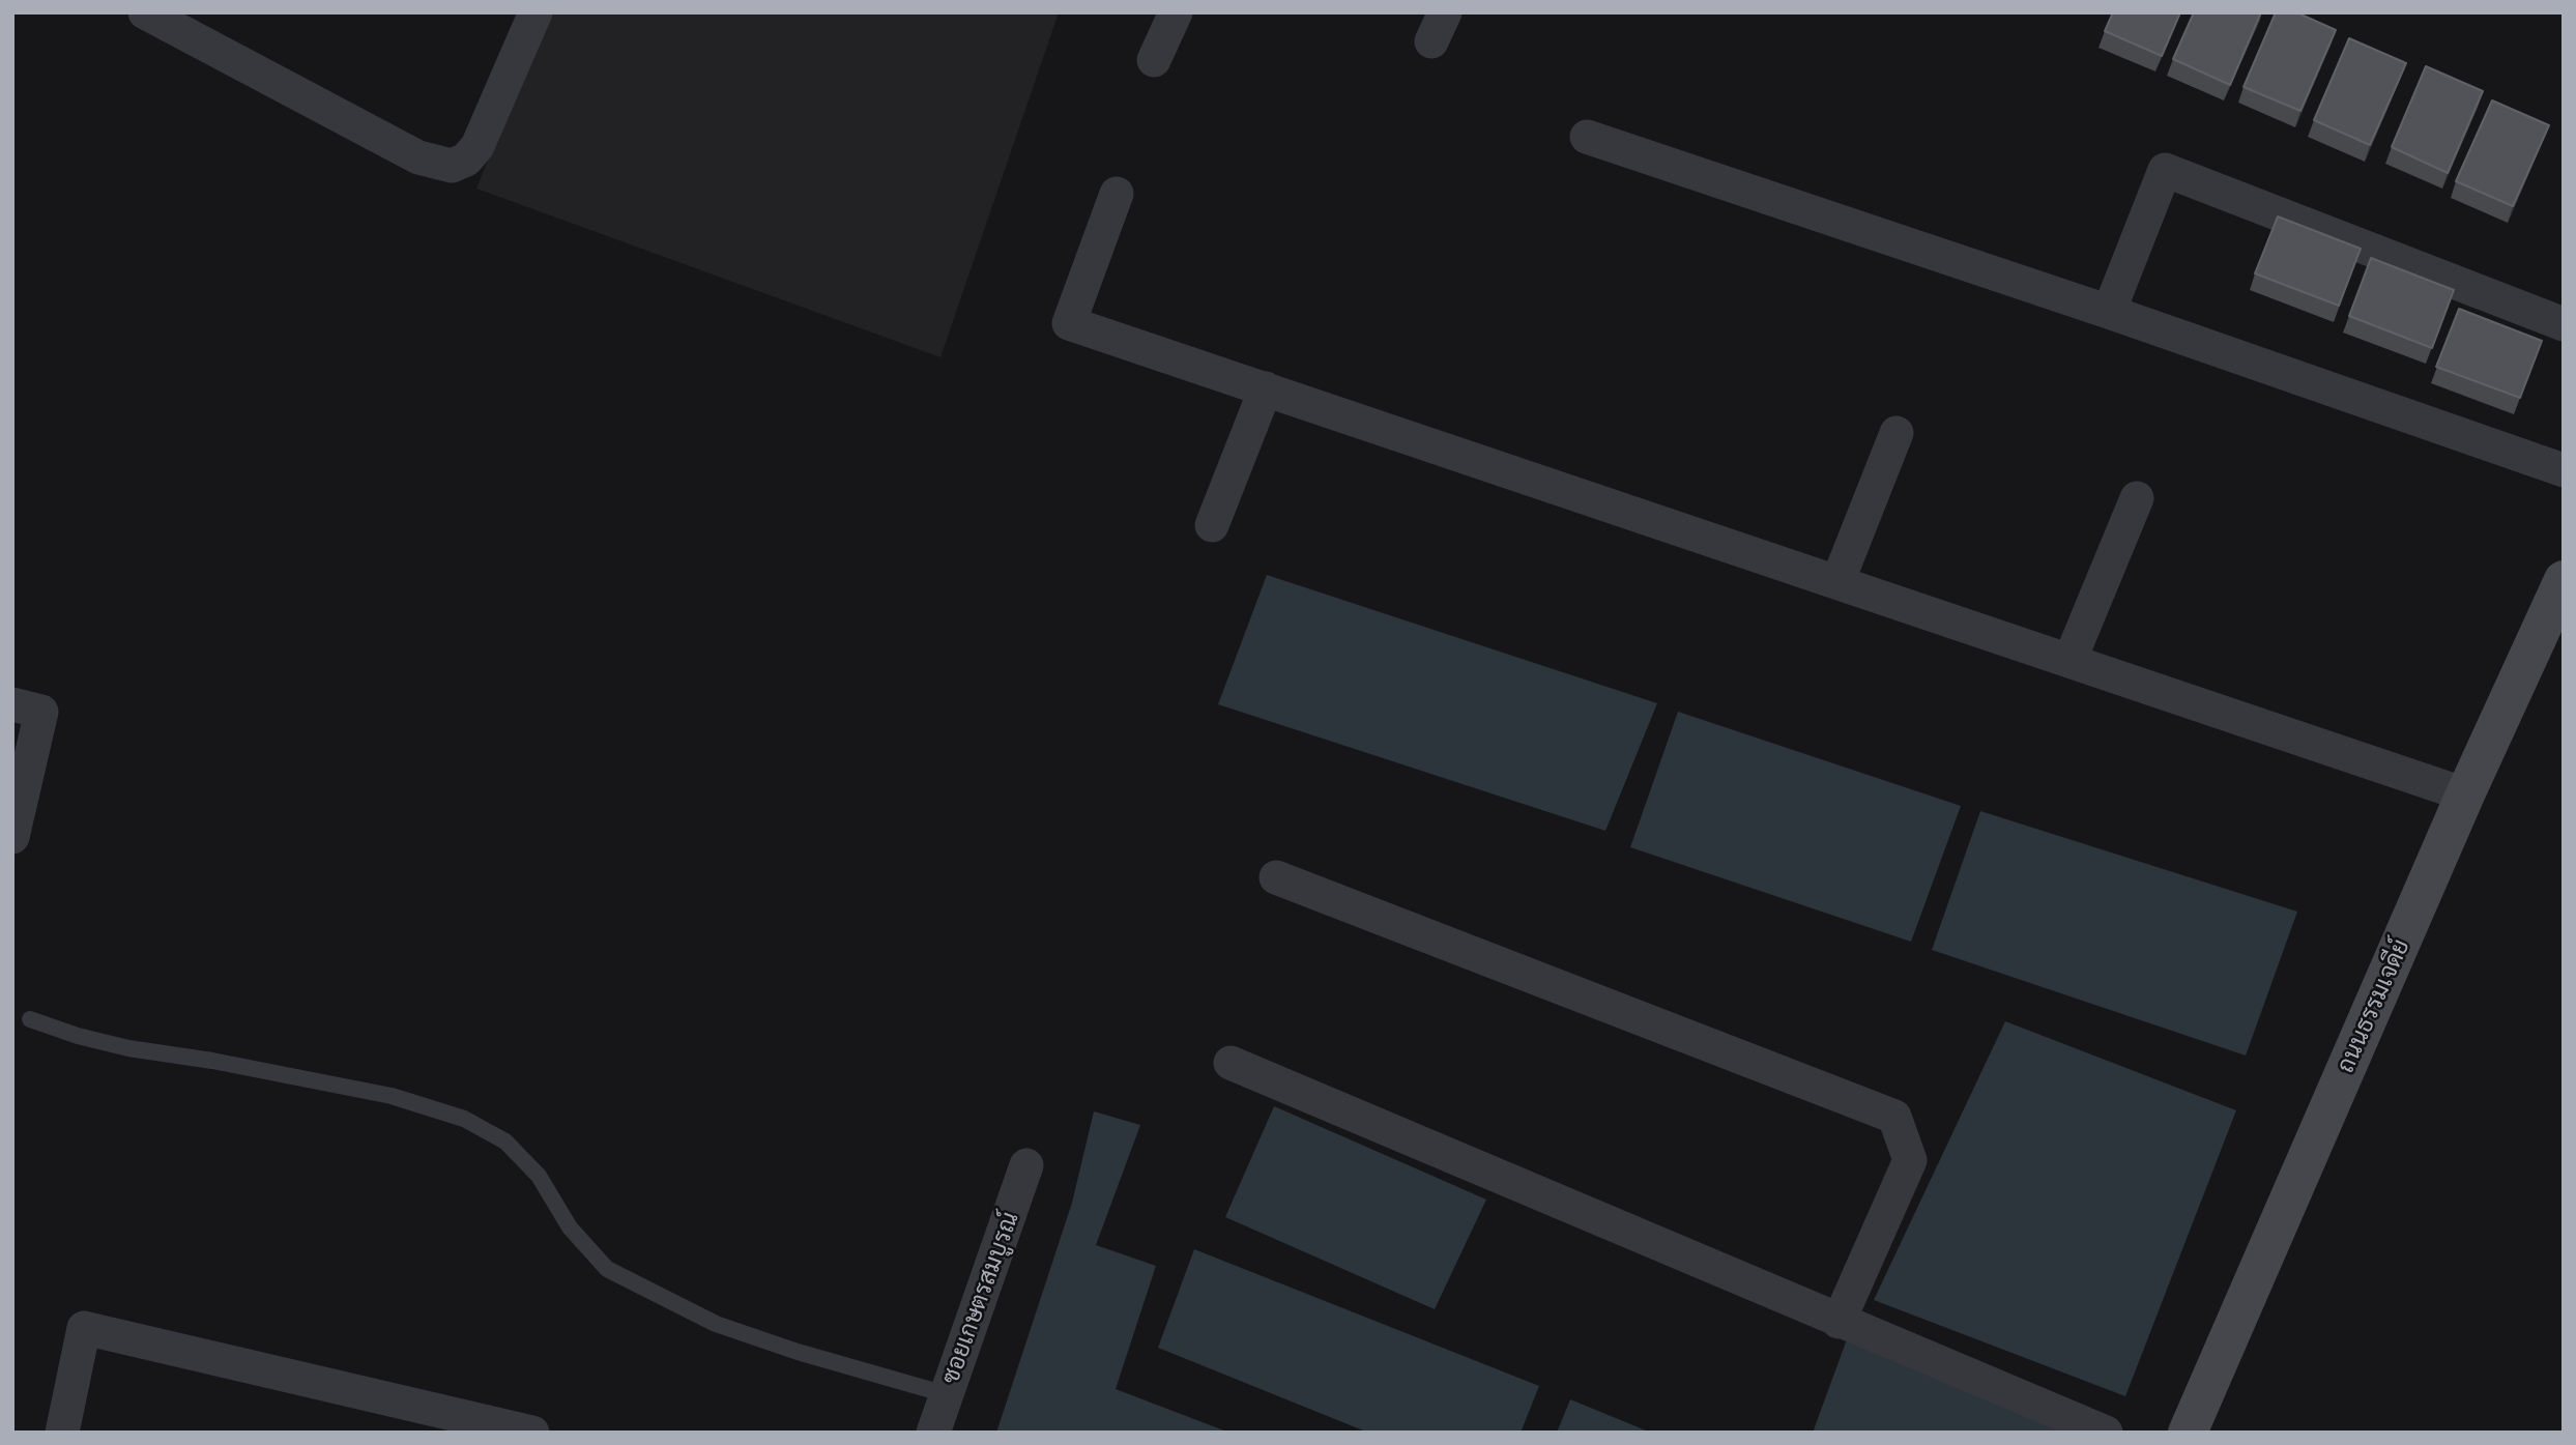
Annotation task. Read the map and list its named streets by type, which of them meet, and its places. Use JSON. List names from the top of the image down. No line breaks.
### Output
{"streets":{"main road":["ถนนธรรมเจดีย์"],"street":["ซอยเกษตรสมบูรณ์"]}}
